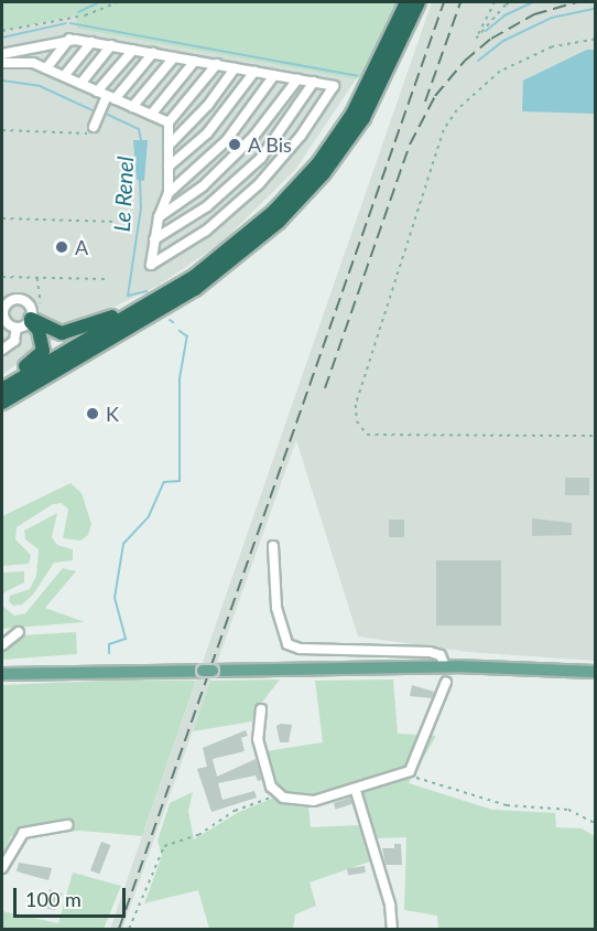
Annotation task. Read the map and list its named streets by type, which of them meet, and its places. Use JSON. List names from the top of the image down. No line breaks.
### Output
{"water":["Le Renel"],"places":["A Bis","A","K"],"scale_bar":"100 m"}
